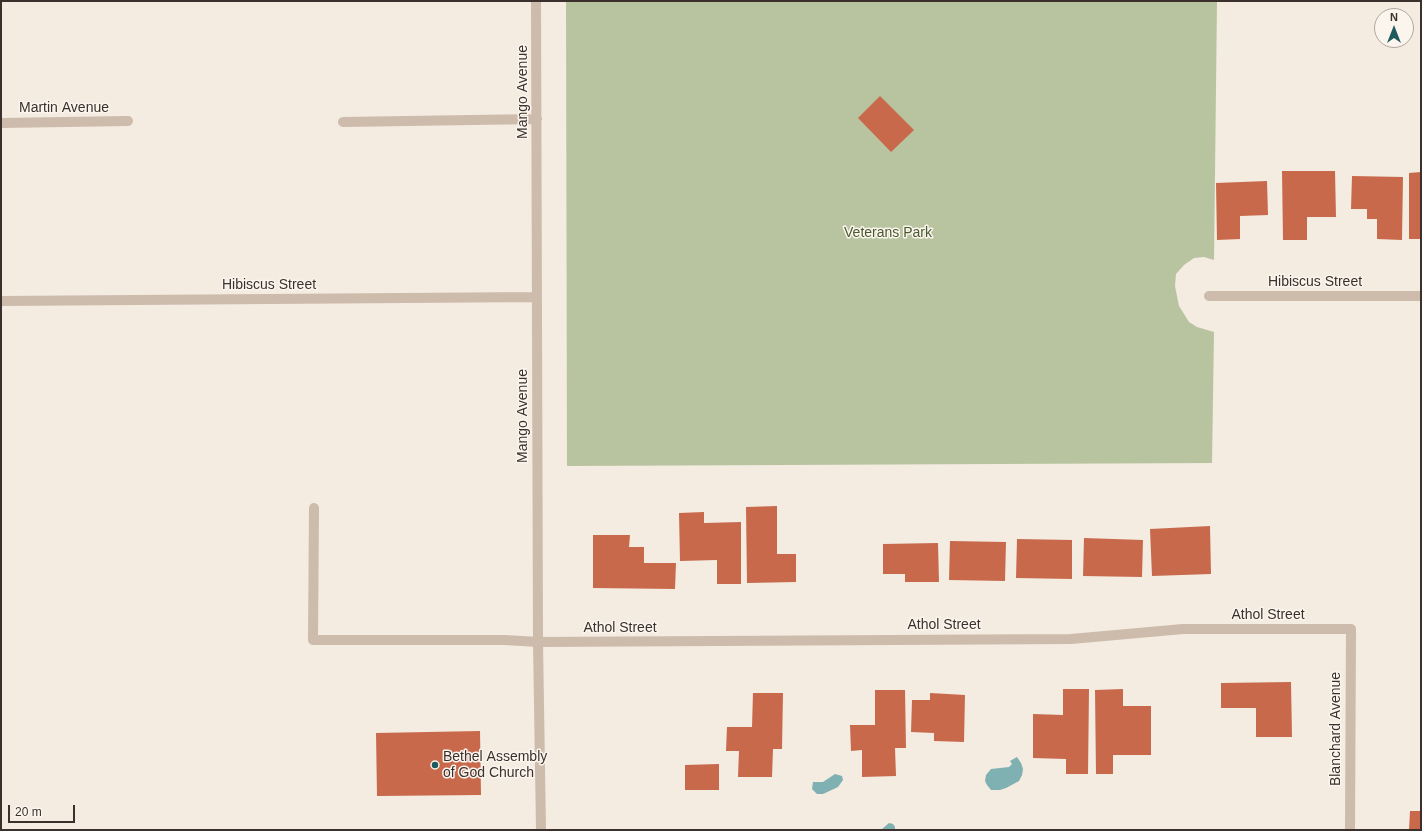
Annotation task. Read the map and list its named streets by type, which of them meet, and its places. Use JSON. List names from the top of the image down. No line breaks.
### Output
{"streets":{"street":["Mango Avenue","Martin Avenue","Hibiscus Street","Athol Street","Blanchard Avenue"]},"crossings":[["Mango Avenue","Hibiscus Street"],["Mango Avenue","Athol Street"],["Athol Street","Blanchard Avenue"]],"parks":["Veterans Park"],"places":["Bethel Assembly of God Church"],"scale_bar":"20 m","north":"top"}
